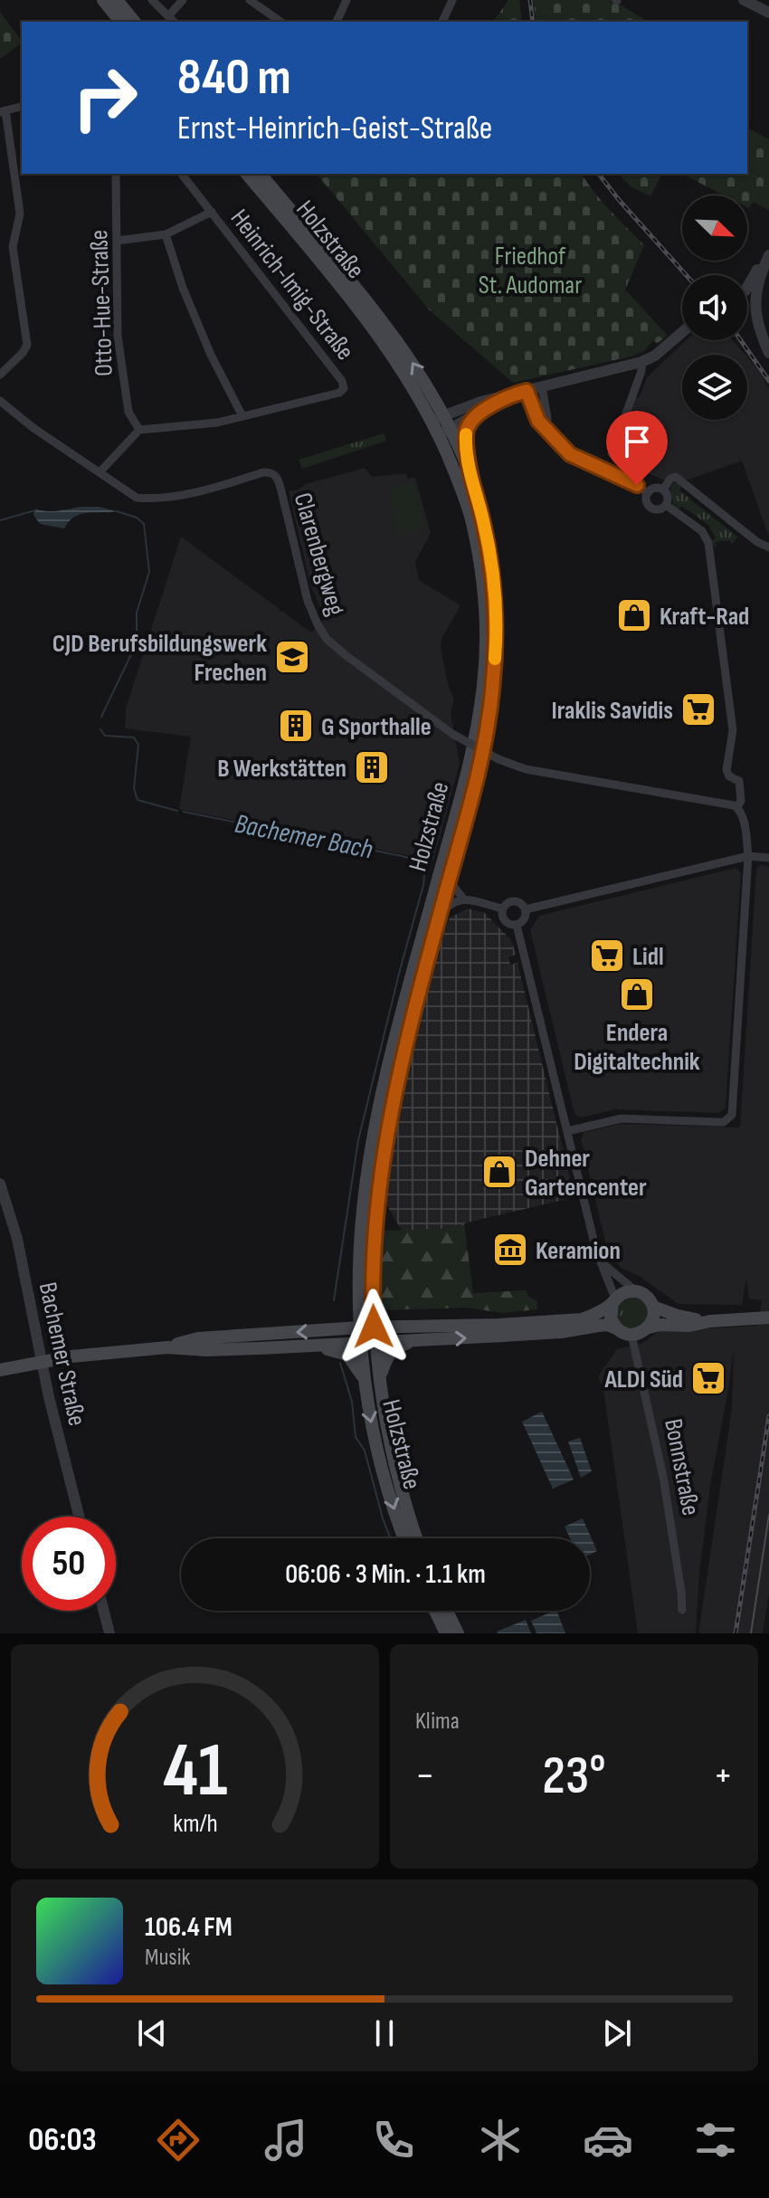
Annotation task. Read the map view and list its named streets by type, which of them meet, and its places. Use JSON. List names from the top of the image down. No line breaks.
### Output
{"streets":{"main road":["Holzstraße"],"street":["Heinrich-Imig-Straße","Otto-Hue-Straße","Clarenbergweg","Bachemer Straße","Bonnstraße"]},"water":["Bachemer Bach"],"parks":["Friedhof St. Audomar"],"places":{"shop":["Kraft-Rad","Endera Digitaltechnik","Dehner Gartencenter"],"school or university":["CJD Berufsbildungswerk Frechen"],"supermarket":["Iraklis Savidis","Lidl","ALDI Süd"],"building":["G Sporthalle","B Werkstätten"],"museum":["Keramion"]},"north":"bottom right","page":{"turn":["840 m","Ernst-Heinrich-Geist-Straße"],"limit":"50","trip":"06:06 · 3 Min. · 1.1 km","tile":"Klima","heat":["−","23°","+"],"song":["106.4 FM","Musik"],"tabs":"06:03","gauge":["41","km/h"]}}
